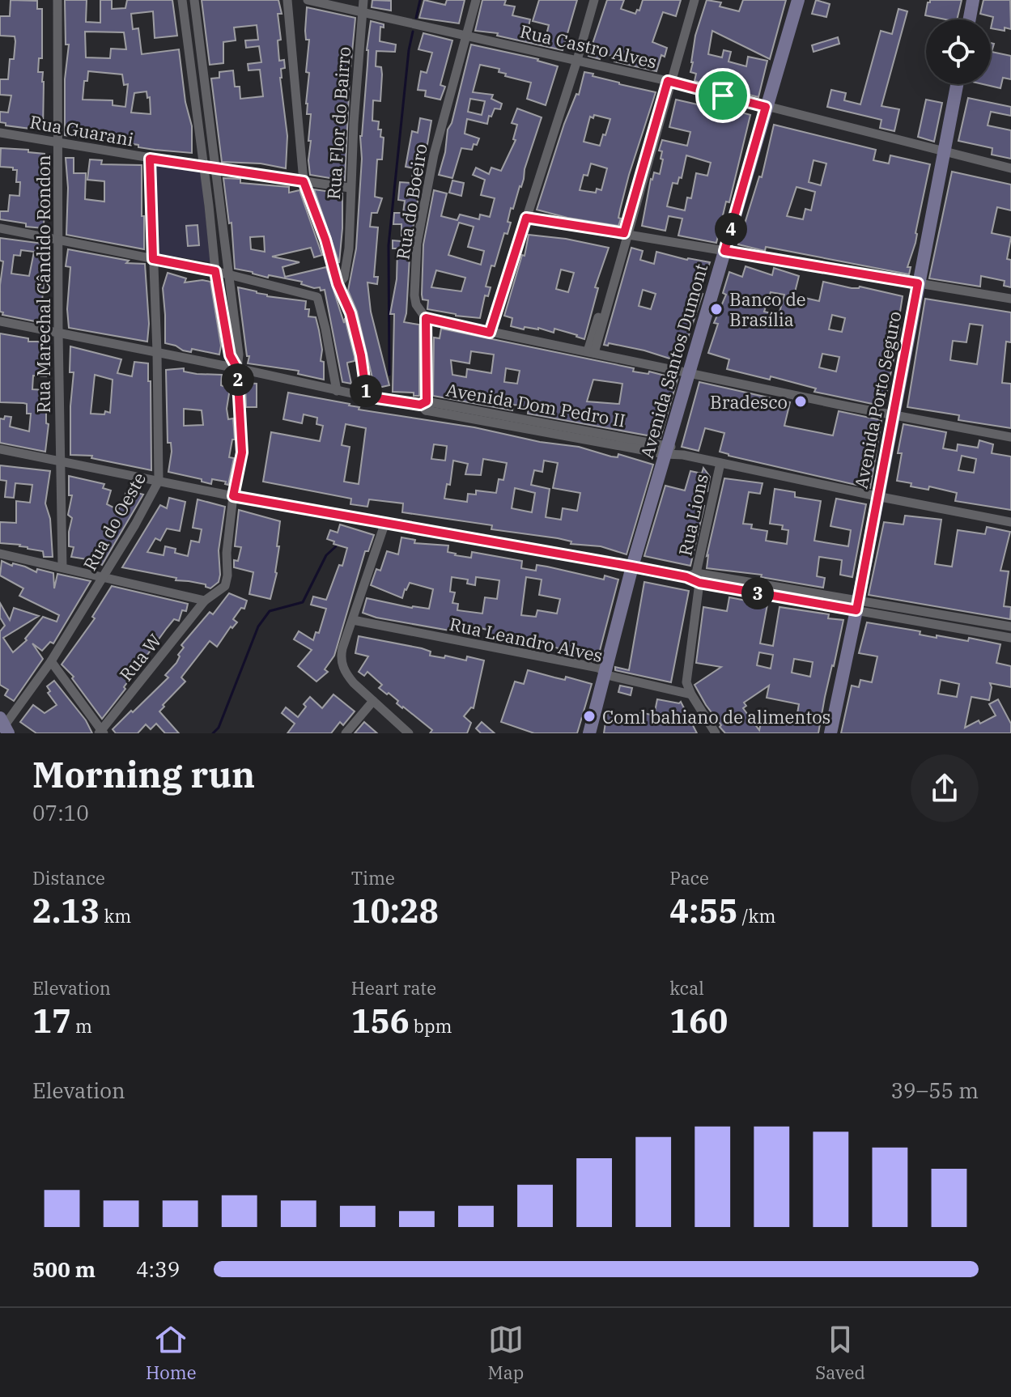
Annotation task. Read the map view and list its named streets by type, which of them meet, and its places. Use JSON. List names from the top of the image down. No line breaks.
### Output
{"streets":{"main road":["Avenida Santos Dumont","Avenida Porto Seguro"],"street":["Rua Castro Alves","Rua Flor do Bairro","Rua Guarani","Rua do Boeiro","Rua Marechal Cândido Rondon","Avenida Dom Pedro II","Rua Lions","Rua do Oeste","Rua Leandro Alves","Rua W"]},"crossings":[["Rua Castro Alves","Rua Flor do Bairro"],["Rua Castro Alves","Rua do Boeiro"],["Rua Castro Alves","Avenida Santos Dumont"],["Rua Castro Alves","Avenida Porto Seguro"],["Rua Flor do Bairro","Rua Guarani"],["Rua Guarani","Rua Marechal Cândido Rondon"],["Rua Guarani","Rua do Oeste"],["Rua do Boeiro","Avenida Dom Pedro II"],["Rua Marechal Cândido Rondon","Avenida Dom Pedro II"],["Avenida Santos Dumont","Avenida Dom Pedro II"],["Avenida Santos Dumont","Rua Leandro Alves"],["Avenida Porto Seguro","Avenida Dom Pedro II"],["Avenida Dom Pedro II","Rua Lions"],["Avenida Dom Pedro II","Rua do Oeste"],["Avenida Dom Pedro II","Rua W"],["Rua Lions","Rua Leandro Alves"]],"places":["Banco de Brasília","Bradesco","Coml bahiano de alimentos"],"page":{"pins":["4","2","1","3"],"heading":["Morning run","07:10"],"stats":[["Distance","2.13 km"],["Time","10:28"],["Pace","4:55 /km"],["Elevation","17 m"],["Heart rate","156 bpm"],["kcal","160"]],"chart":["Elevation","39–55 m"],"list":[{"name":"500 m","note":"4:39"}],"tabs":["Home","Map","Saved"]}}
